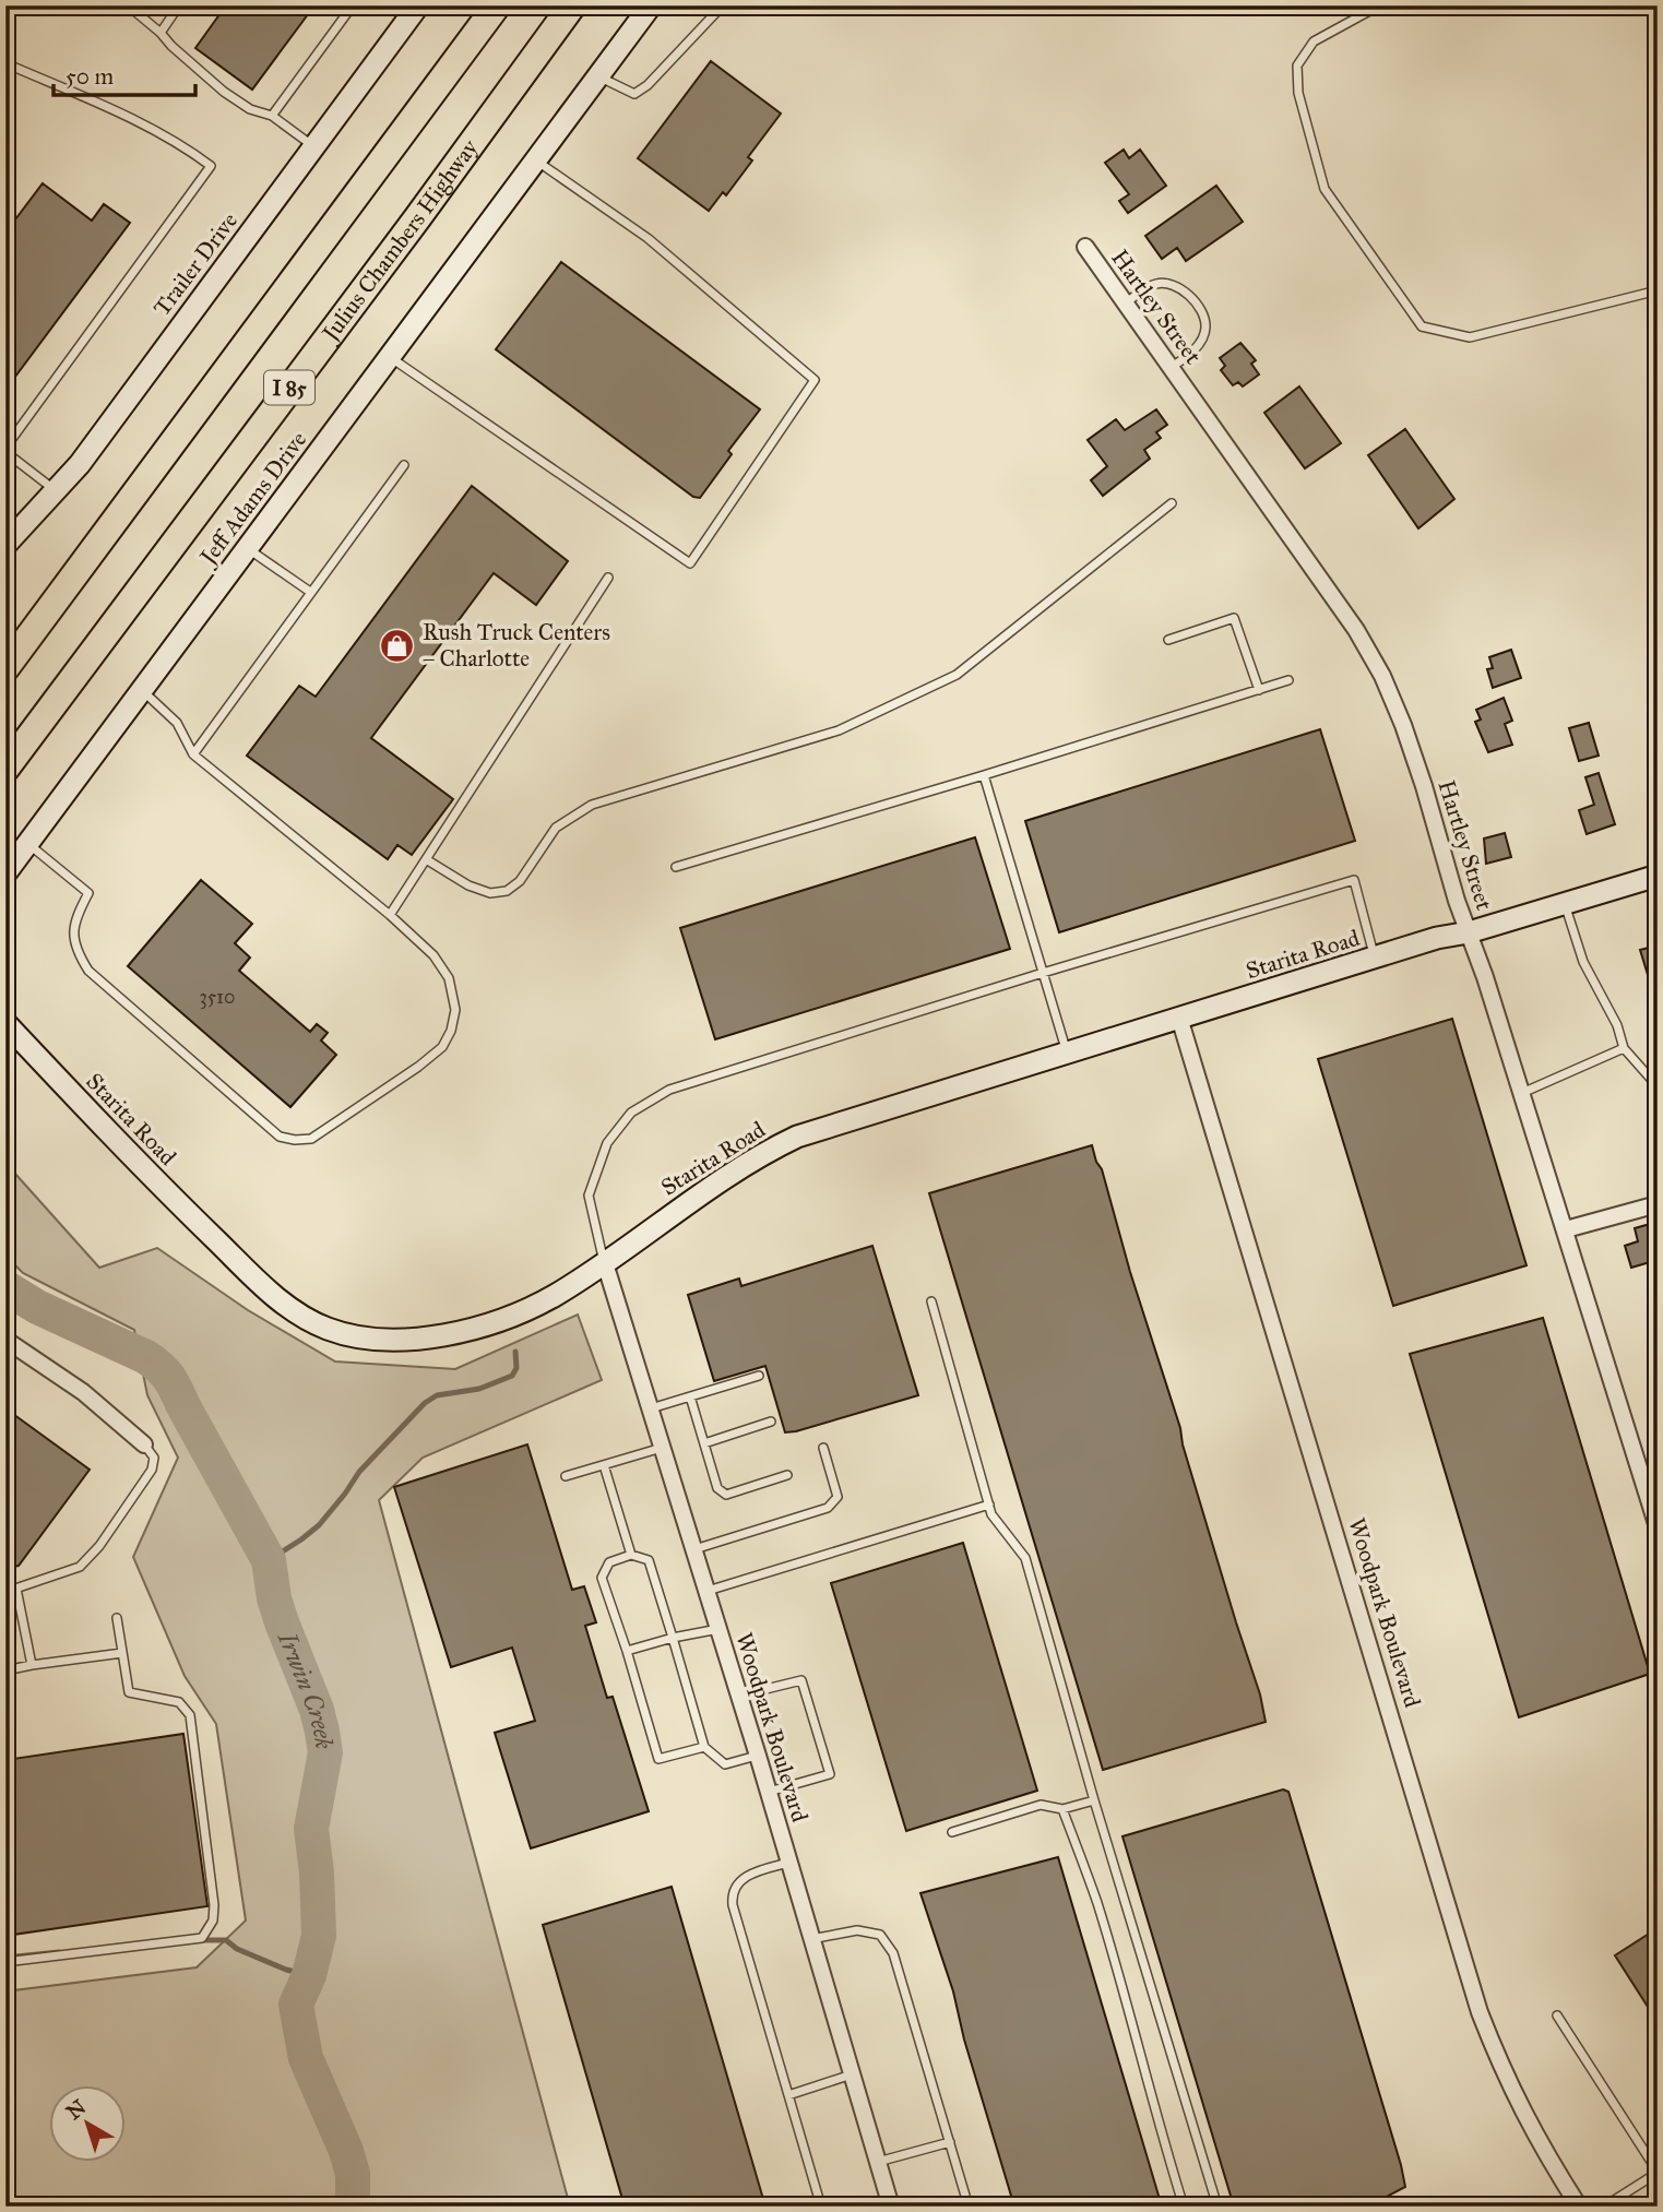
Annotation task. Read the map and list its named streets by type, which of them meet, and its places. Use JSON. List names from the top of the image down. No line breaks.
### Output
{"streets":{"highway":["Julius Chambers Highway","I 85"],"street":["Trailer Drive","Hartley Street","Jeff Adams Drive","Starita Road","Woodpark Boulevard"]},"crossings":[["Hartley Street","Starita Road"],["Starita Road","Woodpark Boulevard"]],"water":["Irwin Creek"],"places":{"shop":["Rush Truck Centers – Charlotte"]},"house_numbers":["3510"],"scale_bar":"50 m","north":"top left"}
